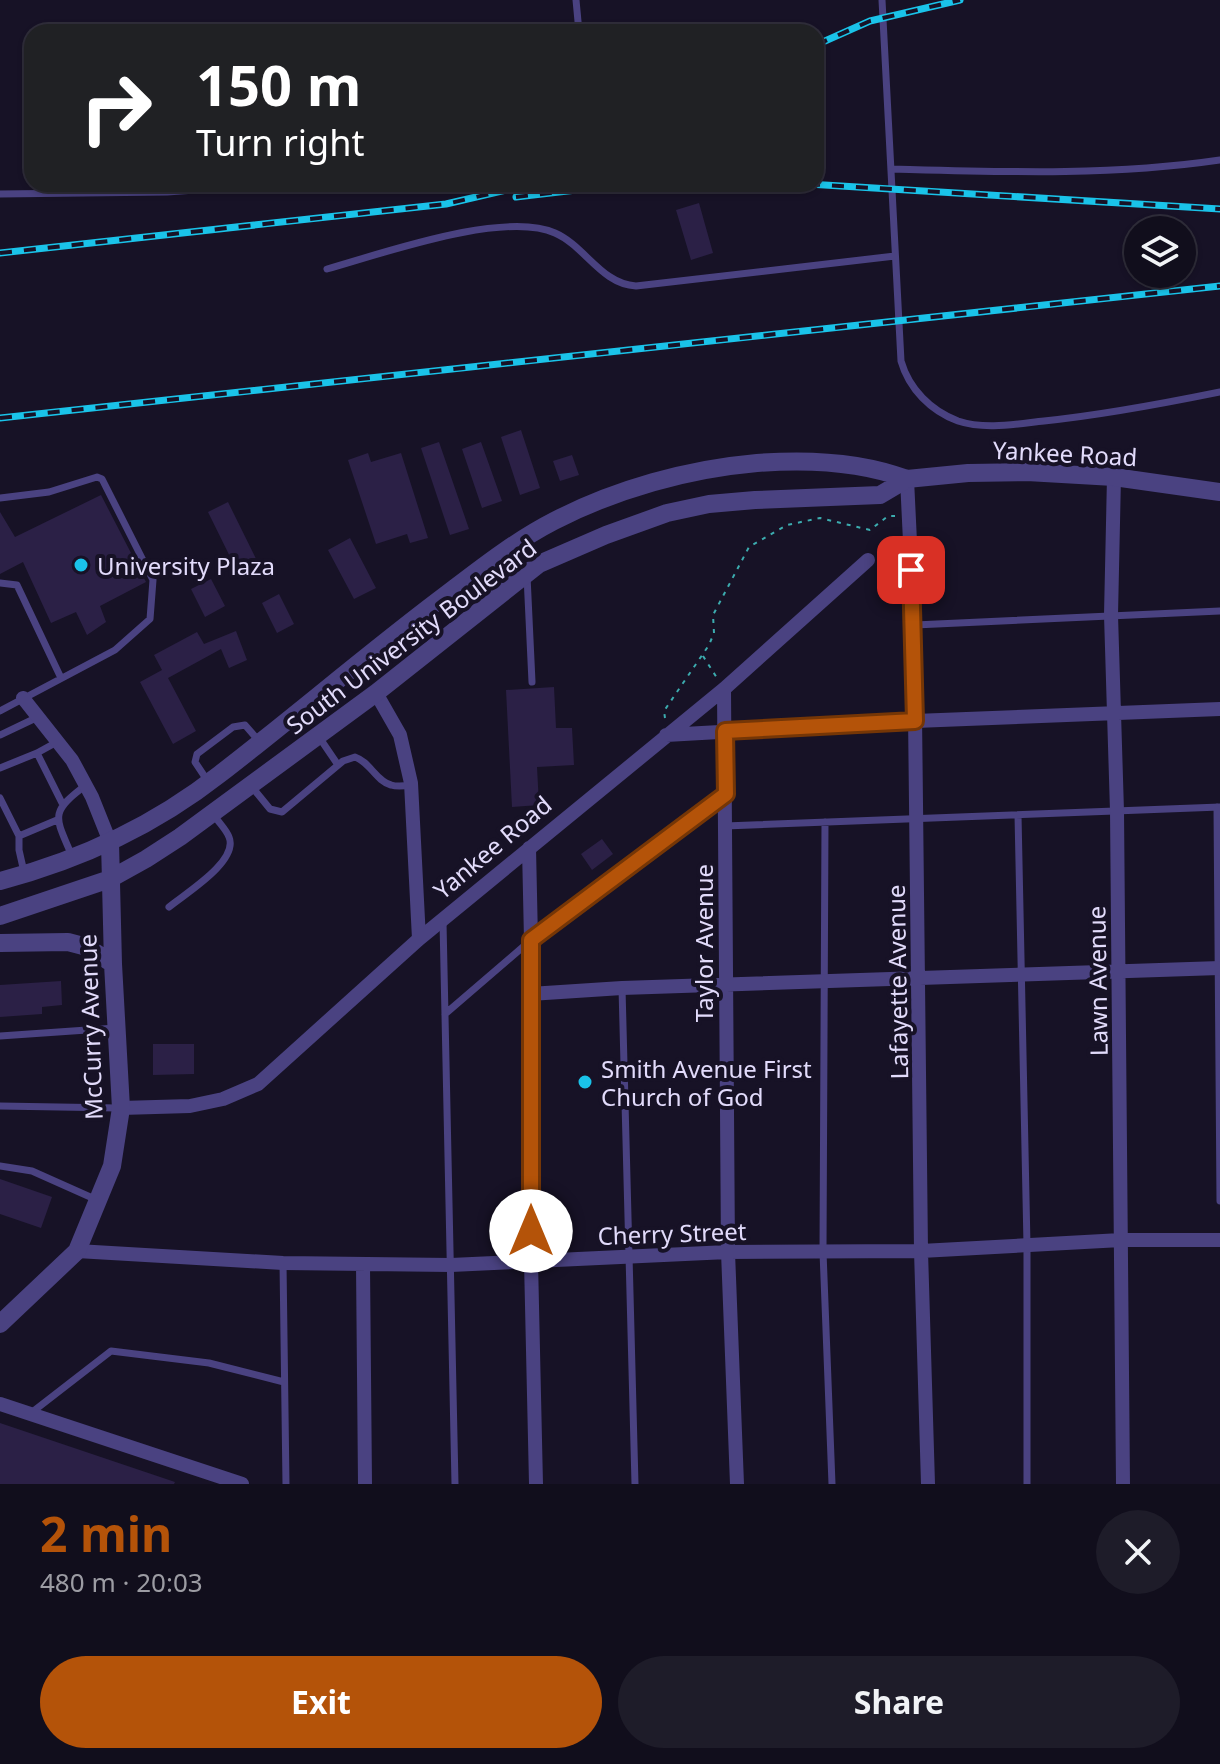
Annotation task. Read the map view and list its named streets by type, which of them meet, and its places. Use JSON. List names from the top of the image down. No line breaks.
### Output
{"streets":{"street":["Yankee Road","South University Boulevard","Taylor Avenue","Lawn Avenue","Lafayette Avenue","McCurry Avenue","Cherry Street"]},"crossings":[["Yankee Road","South University Boulevard"],["Yankee Road","Taylor Avenue"],["Yankee Road","Lawn Avenue"],["Yankee Road","Lafayette Avenue"],["Yankee Road","McCurry Avenue"],["South University Boulevard","Lafayette Avenue"],["South University Boulevard","McCurry Avenue"],["Taylor Avenue","Cherry Street"],["Lawn Avenue","Cherry Street"],["Lafayette Avenue","Cherry Street"],["McCurry Avenue","Cherry Street"]],"places":["University Plaza","Smith Avenue First Church of God"],"page":{"turn":["150 m","Turn right"],"heading":["2 min","480 m · 20:03"],"buttons":["Exit","Share"]}}
